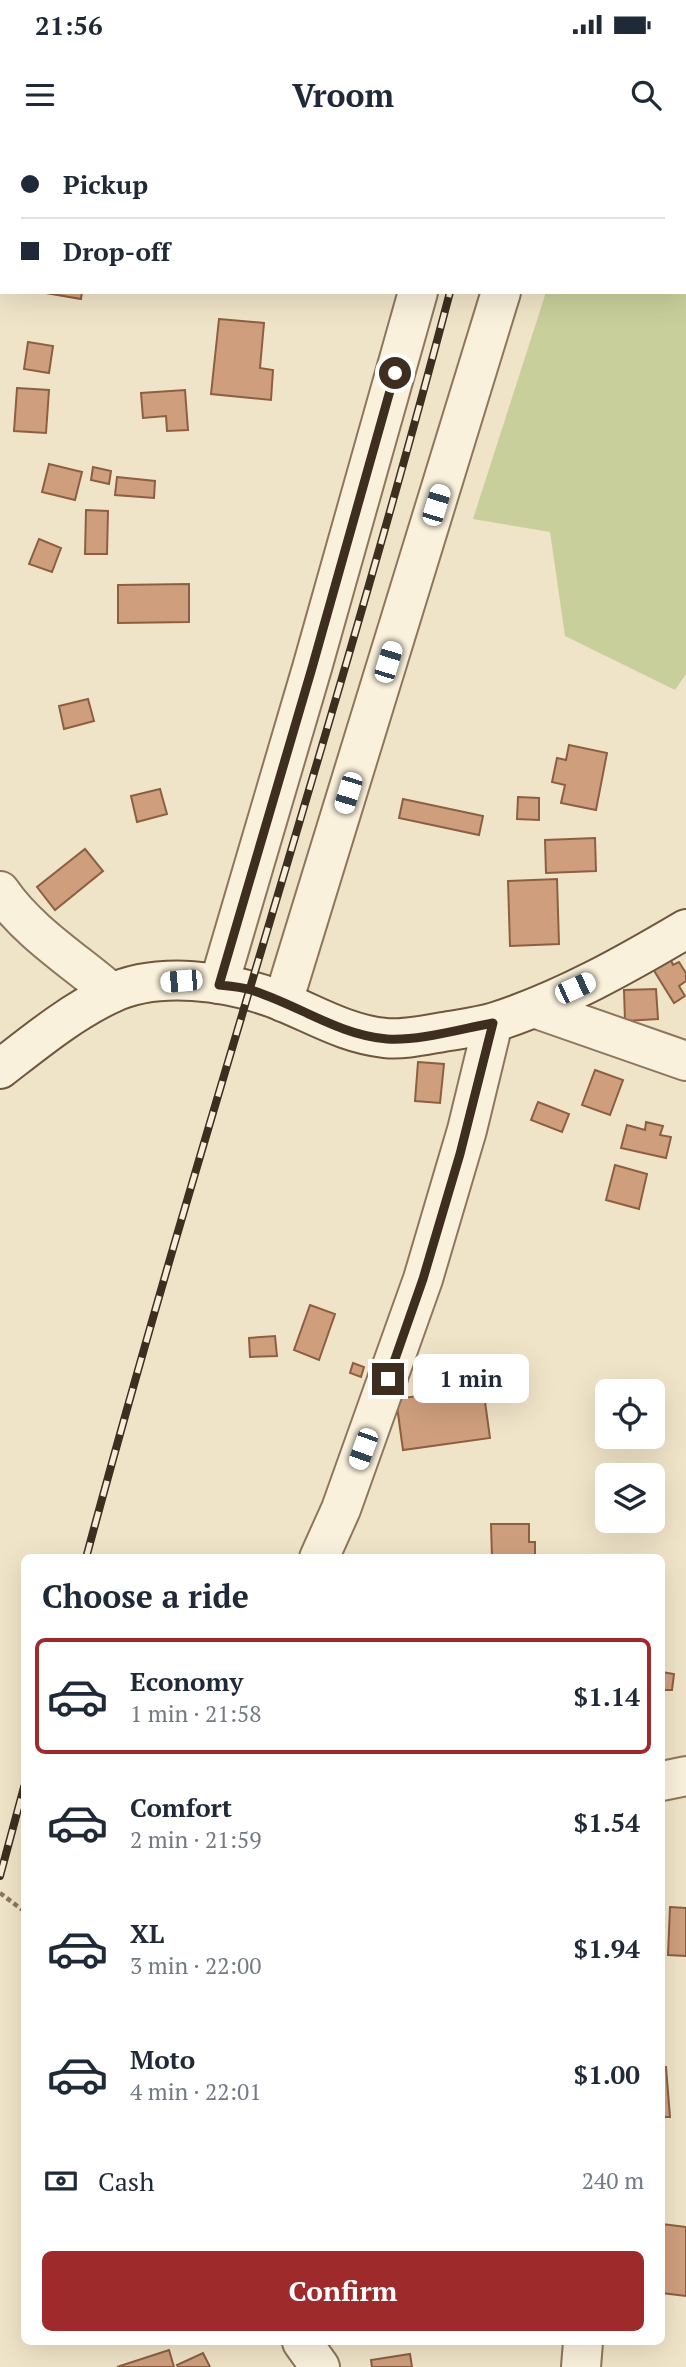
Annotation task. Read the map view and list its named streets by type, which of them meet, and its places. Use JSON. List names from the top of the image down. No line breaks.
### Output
{"page":{"status":"21:56","header":"Vroom","banner":["Pickup","Drop-off"],"bubble":"1 min","heading":"Choose a ride","list":[{"name":"Economy","note":"1 min · 21:58","value":"$1.14"},{"name":"Comfort","note":"2 min · 21:59","value":"$1.54"},{"name":"XL","note":"3 min · 22:00","value":"$1.94"},{"name":"Moto","note":"4 min · 22:01","value":"$1.00"}],"pay":["Cash","240 m"],"buttons":"Confirm"}}
